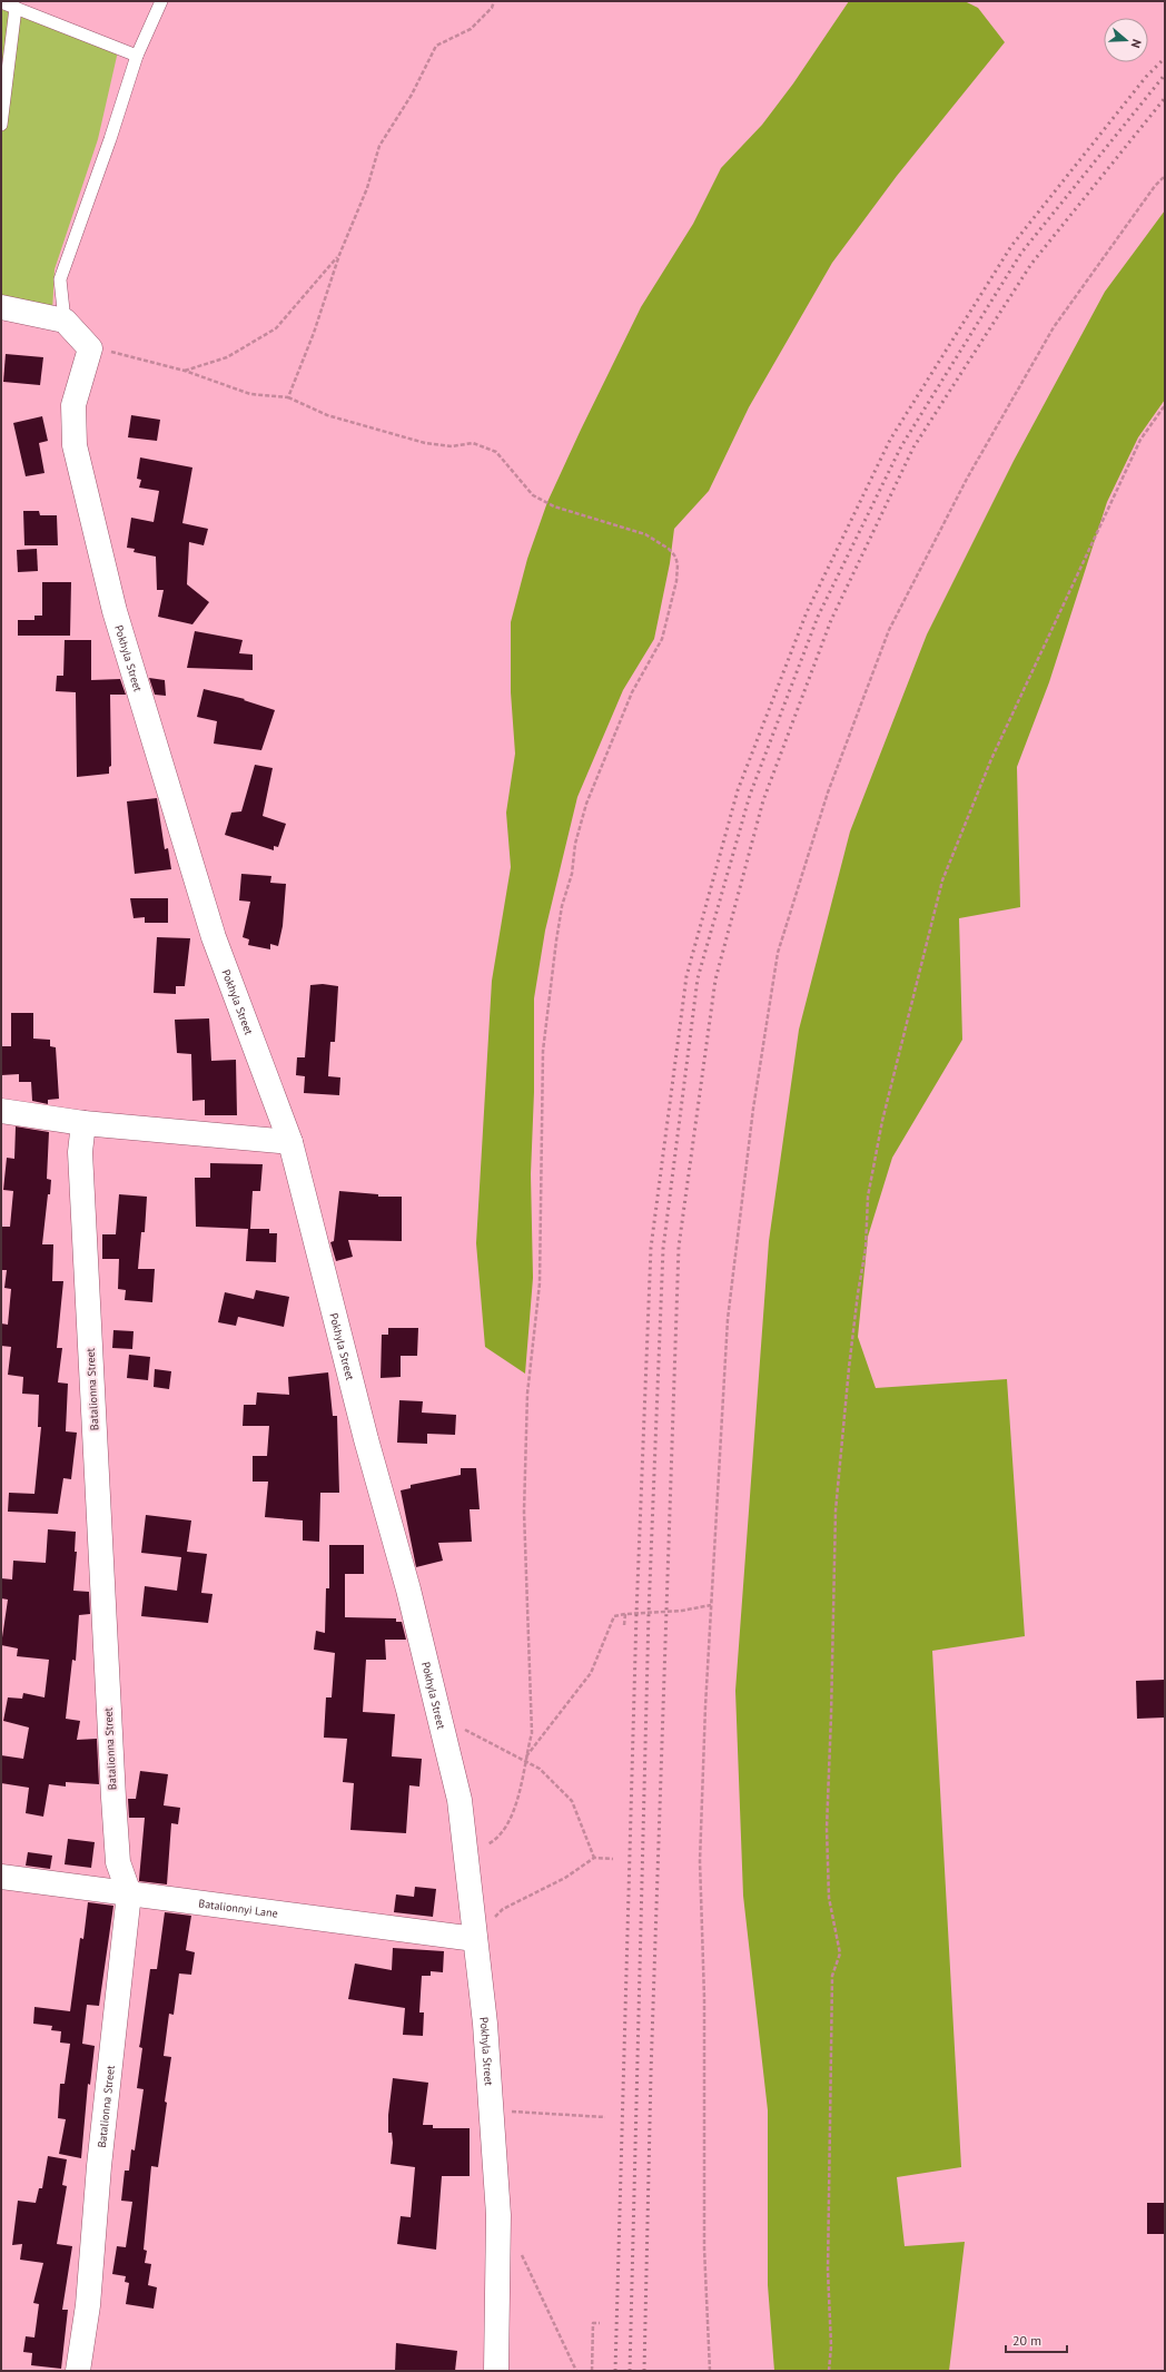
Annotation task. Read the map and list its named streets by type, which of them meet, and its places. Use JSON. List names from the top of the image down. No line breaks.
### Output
{"streets":{"street":["Pokhyla Street","Batalionna Street","Batalionnyi Lane"]},"crossings":[["Pokhyla Street","Batalionnyi Lane"],["Batalionna Street","Batalionnyi Lane"]],"scale_bar":"20 m","north":"right"}
